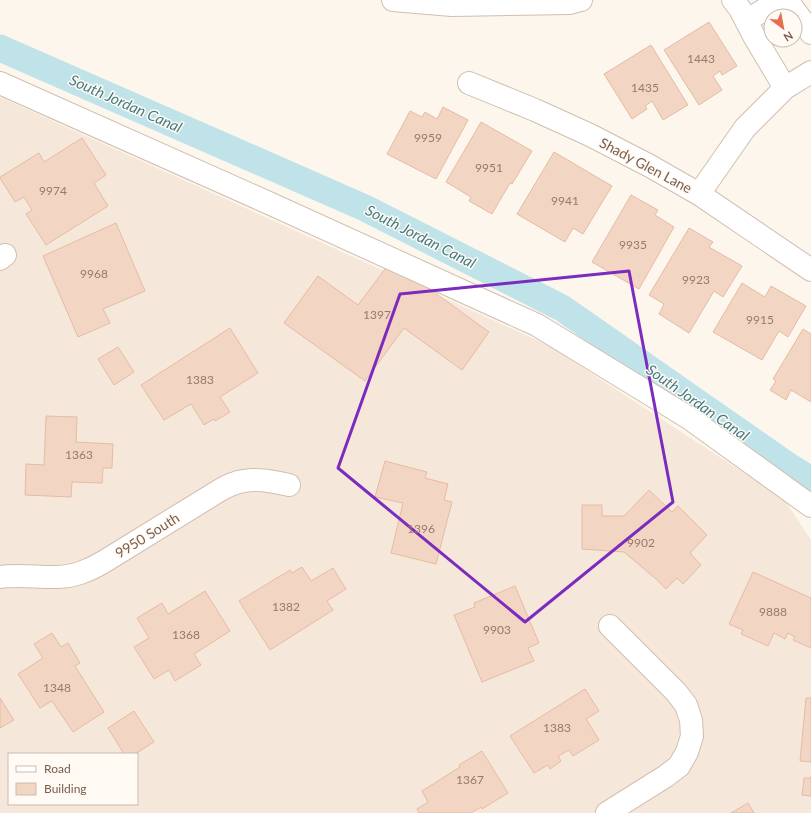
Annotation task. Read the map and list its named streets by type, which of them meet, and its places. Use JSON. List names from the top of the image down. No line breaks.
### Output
{"streets":{"street":["Shady Glen Lane","9950 South"]},"water":["South Jordan Canal"],"house_numbers":["1443","1435","9959","9951","9974","9941","9935","9968","9923","1397","9915","1383","1363","1396","9902","1382","9888","9903","1368","1348","1383","1367"],"legend":["Road","Building"],"north":"bottom right"}
